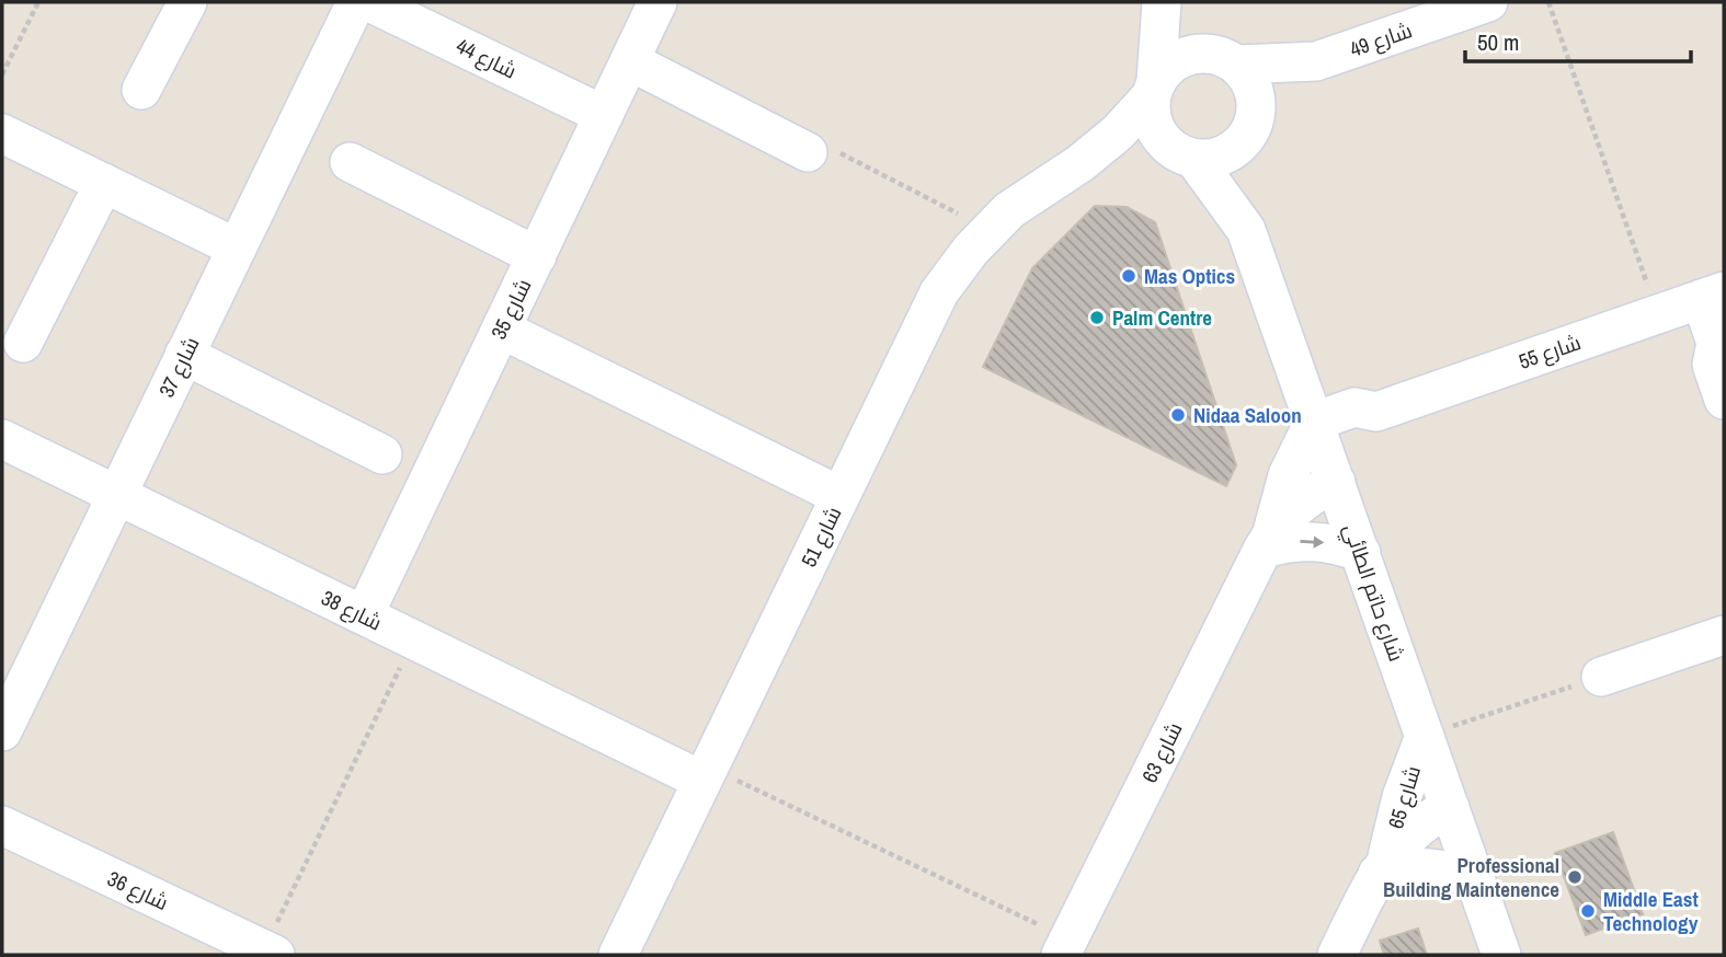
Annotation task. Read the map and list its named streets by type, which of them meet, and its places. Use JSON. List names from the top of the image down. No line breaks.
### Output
{"streets":{"street":["شارع 49","شارع 44","شارع 35","شارع 55","شارع 37","شارع 51","شارع حاتم الطائي","شارع 38","شارع 63","شارع 65","شارع 36"]},"crossings":[["شارع 49","شارع 51"],["شارع 49","شارع حاتم الطائي"],["شارع 44","شارع 35"],["شارع 35","شارع 38"],["شارع 55","شارع حاتم الطائي"],["شارع 55","شارع 63"],["شارع 37","شارع 38"],["شارع 51","شارع حاتم الطائي"],["شارع 51","شارع 38"],["شارع حاتم الطائي","شارع 63"],["شارع حاتم الطائي","شارع 65"]],"places":["Mas Optics","Palm Centre","Nidaa Saloon","Professional Building Maintenence","Middle East Technology"],"scale_bar":"50 m"}
